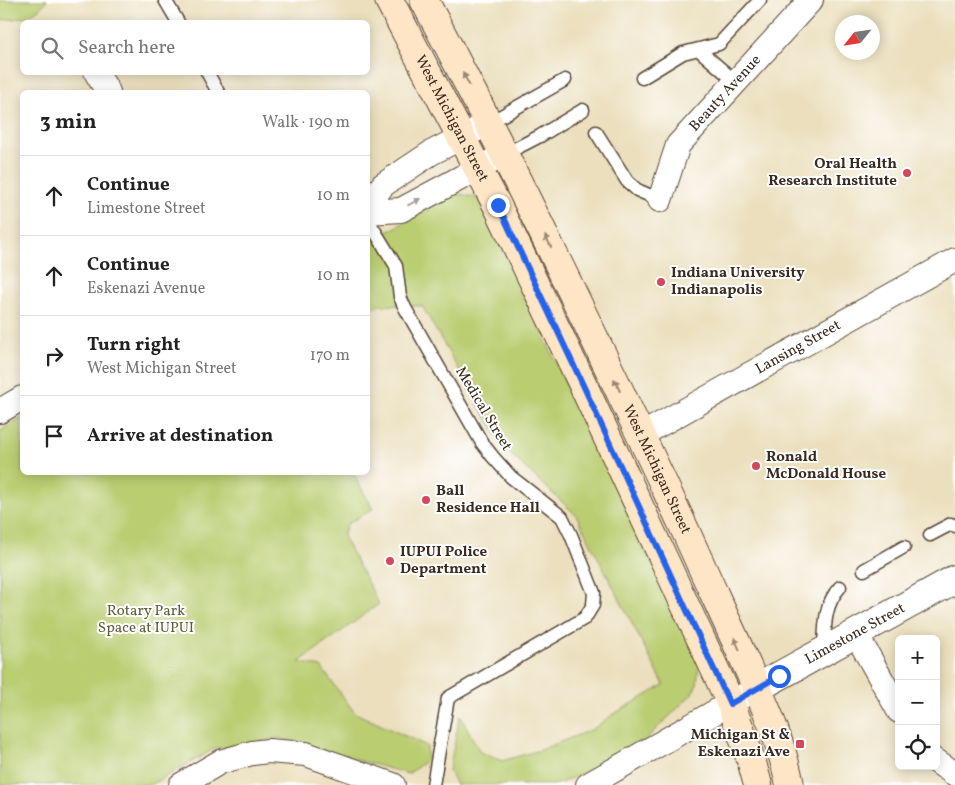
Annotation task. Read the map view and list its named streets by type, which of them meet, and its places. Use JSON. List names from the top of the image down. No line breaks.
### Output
{"streets":{"main road":["West Michigan Street"],"street":["Beauty Avenue","Lansing Street","Limestone Street"],"lane":["Medical Street"]},"crossings":[["West Michigan Street","Lansing Street"],["West Michigan Street","Limestone Street"]],"parks":["Rotary Park Space at IUPUI"],"places":{"other":["Oral Health Research Institute","Indiana University Indianapolis","Ronald McDonald House","Ball Residence Hall","IUPUI Police Department"],"transit":["Michigan St & Eskenazi Ave"]},"north":"bottom left","page":{"search":"Search here","heading":["3 min","Walk · 190 m"],"list":[["Continue","Limestone Street","10 m"],["Continue","Eskenazi Avenue","10 m"],["Turn right","West Michigan Street","170 m"],"Arrive at destination"],"map_buttons":["+","−"]}}
